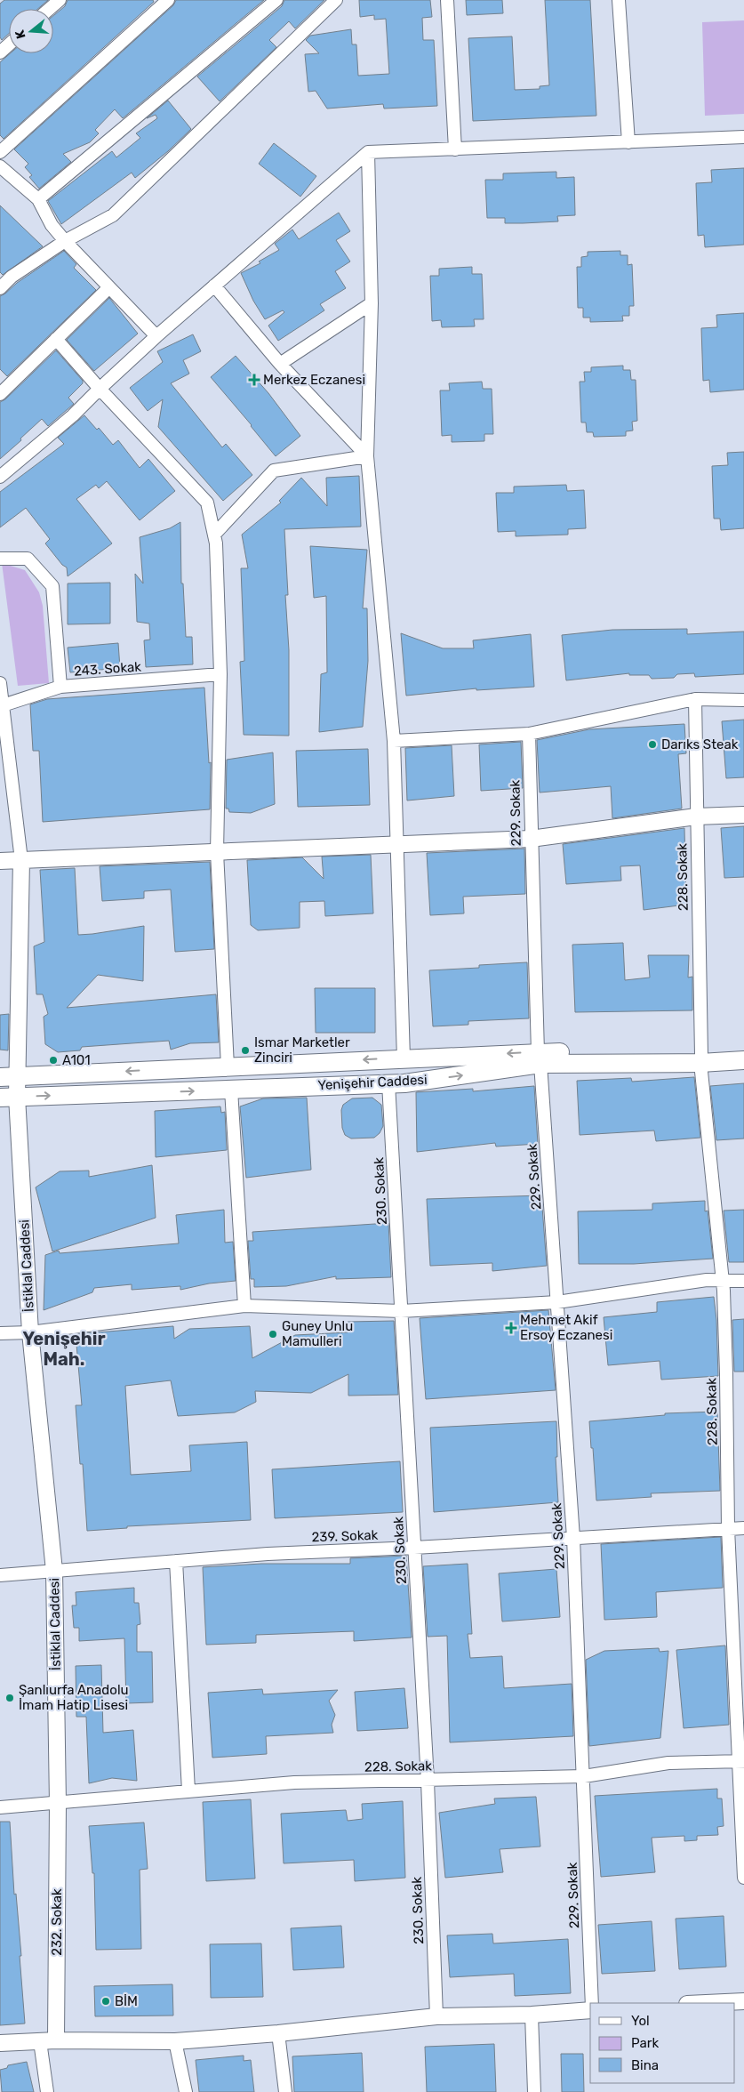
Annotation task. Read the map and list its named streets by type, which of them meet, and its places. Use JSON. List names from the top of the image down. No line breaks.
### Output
{"streets":{"main road":["Yenişehir Caddesi"],"street":["243. Sokak","229. Sokak","228. Sokak","230. Sokak","İstiklal Caddesi","239. Sokak","232. Sokak"]},"crossings":[["229. Sokak","228. Sokak"],["229. Sokak","Yenişehir Caddesi"],["229. Sokak","239. Sokak"],["228. Sokak","Yenişehir Caddesi"],["228. Sokak","230. Sokak"],["228. Sokak","İstiklal Caddesi"],["228. Sokak","239. Sokak"],["228. Sokak","232. Sokak"],["Yenişehir Caddesi","230. Sokak"],["Yenişehir Caddesi","İstiklal Caddesi"],["230. Sokak","239. Sokak"],["İstiklal Caddesi","239. Sokak"],["İstiklal Caddesi","232. Sokak"]],"districts":["Yenişehir Mah."],"places":{"health":["Merkez Eczanesi","Mehmet Akif Ersoy Eczanesi"],"other":["Darıks Steak","Ismar Marketler Zinciri","A101","Guney Unlu Mamulleri","Şanlıurfa Anadolu İmam Hatip Lisesi","BİM"]},"legend":["Yol","Park","Bina"],"north":"left"}
